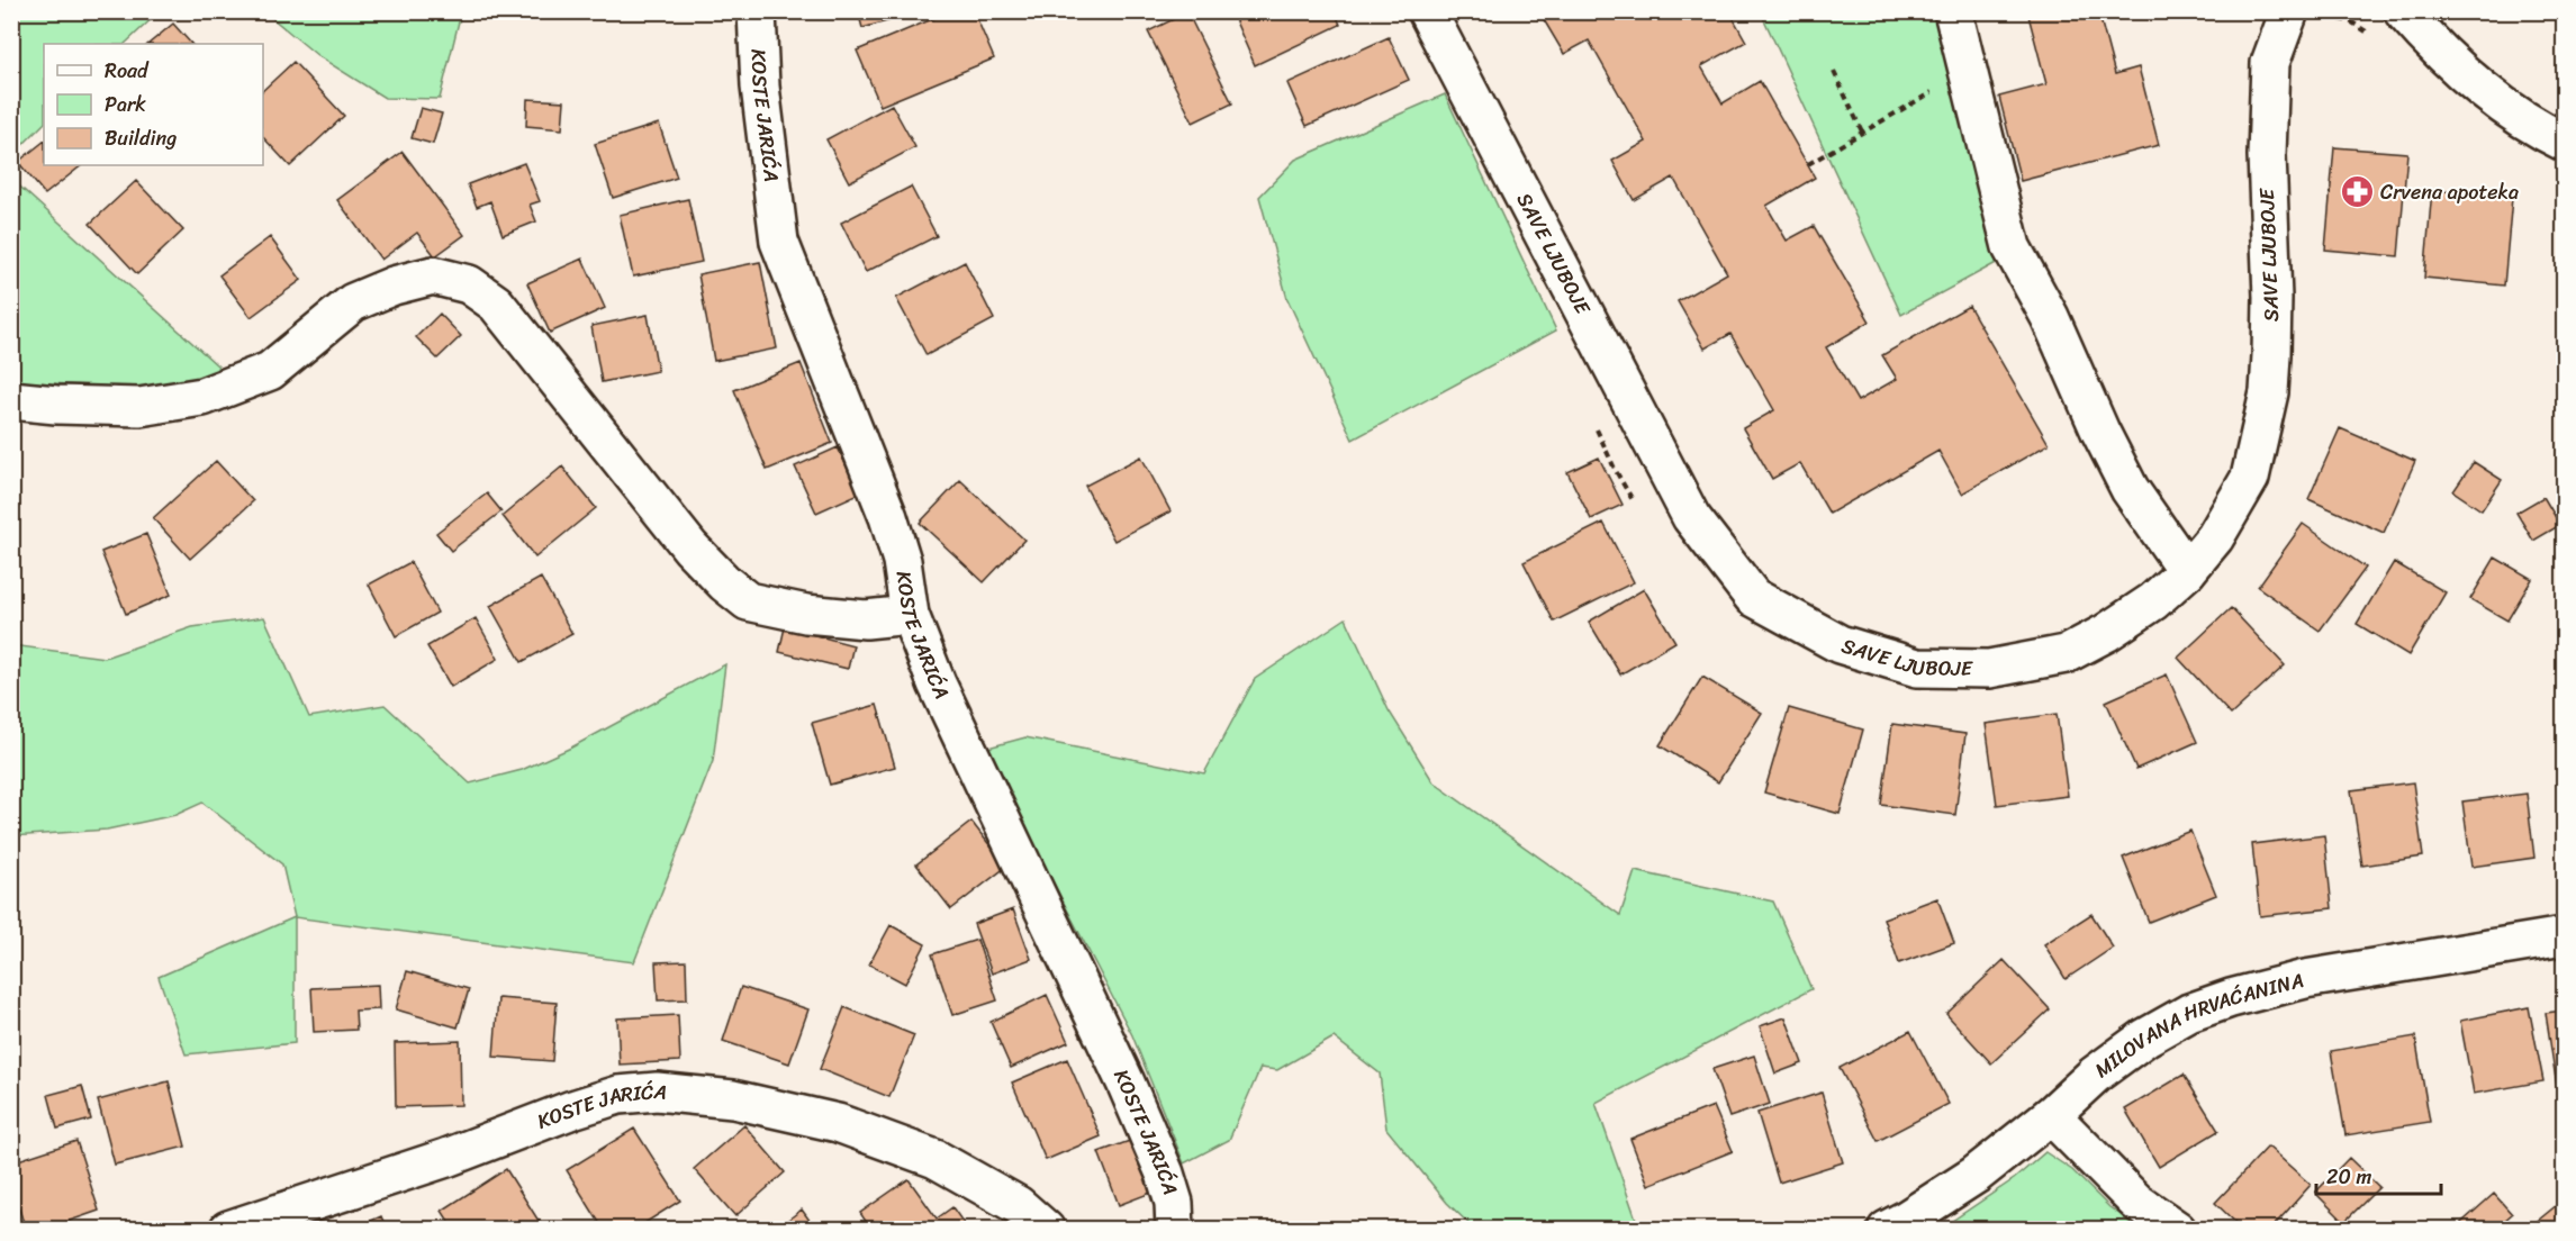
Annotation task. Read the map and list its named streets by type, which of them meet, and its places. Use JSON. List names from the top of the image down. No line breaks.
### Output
{"streets":{"street":["KOSTE JARIĆA","SAVE LJUBOJE","MILOVANA HRVAĆANINA"]},"places":{"pharmacy":["Crvena apoteka"]},"legend":["Road","Park","Building"],"scale_bar":"20 m"}
